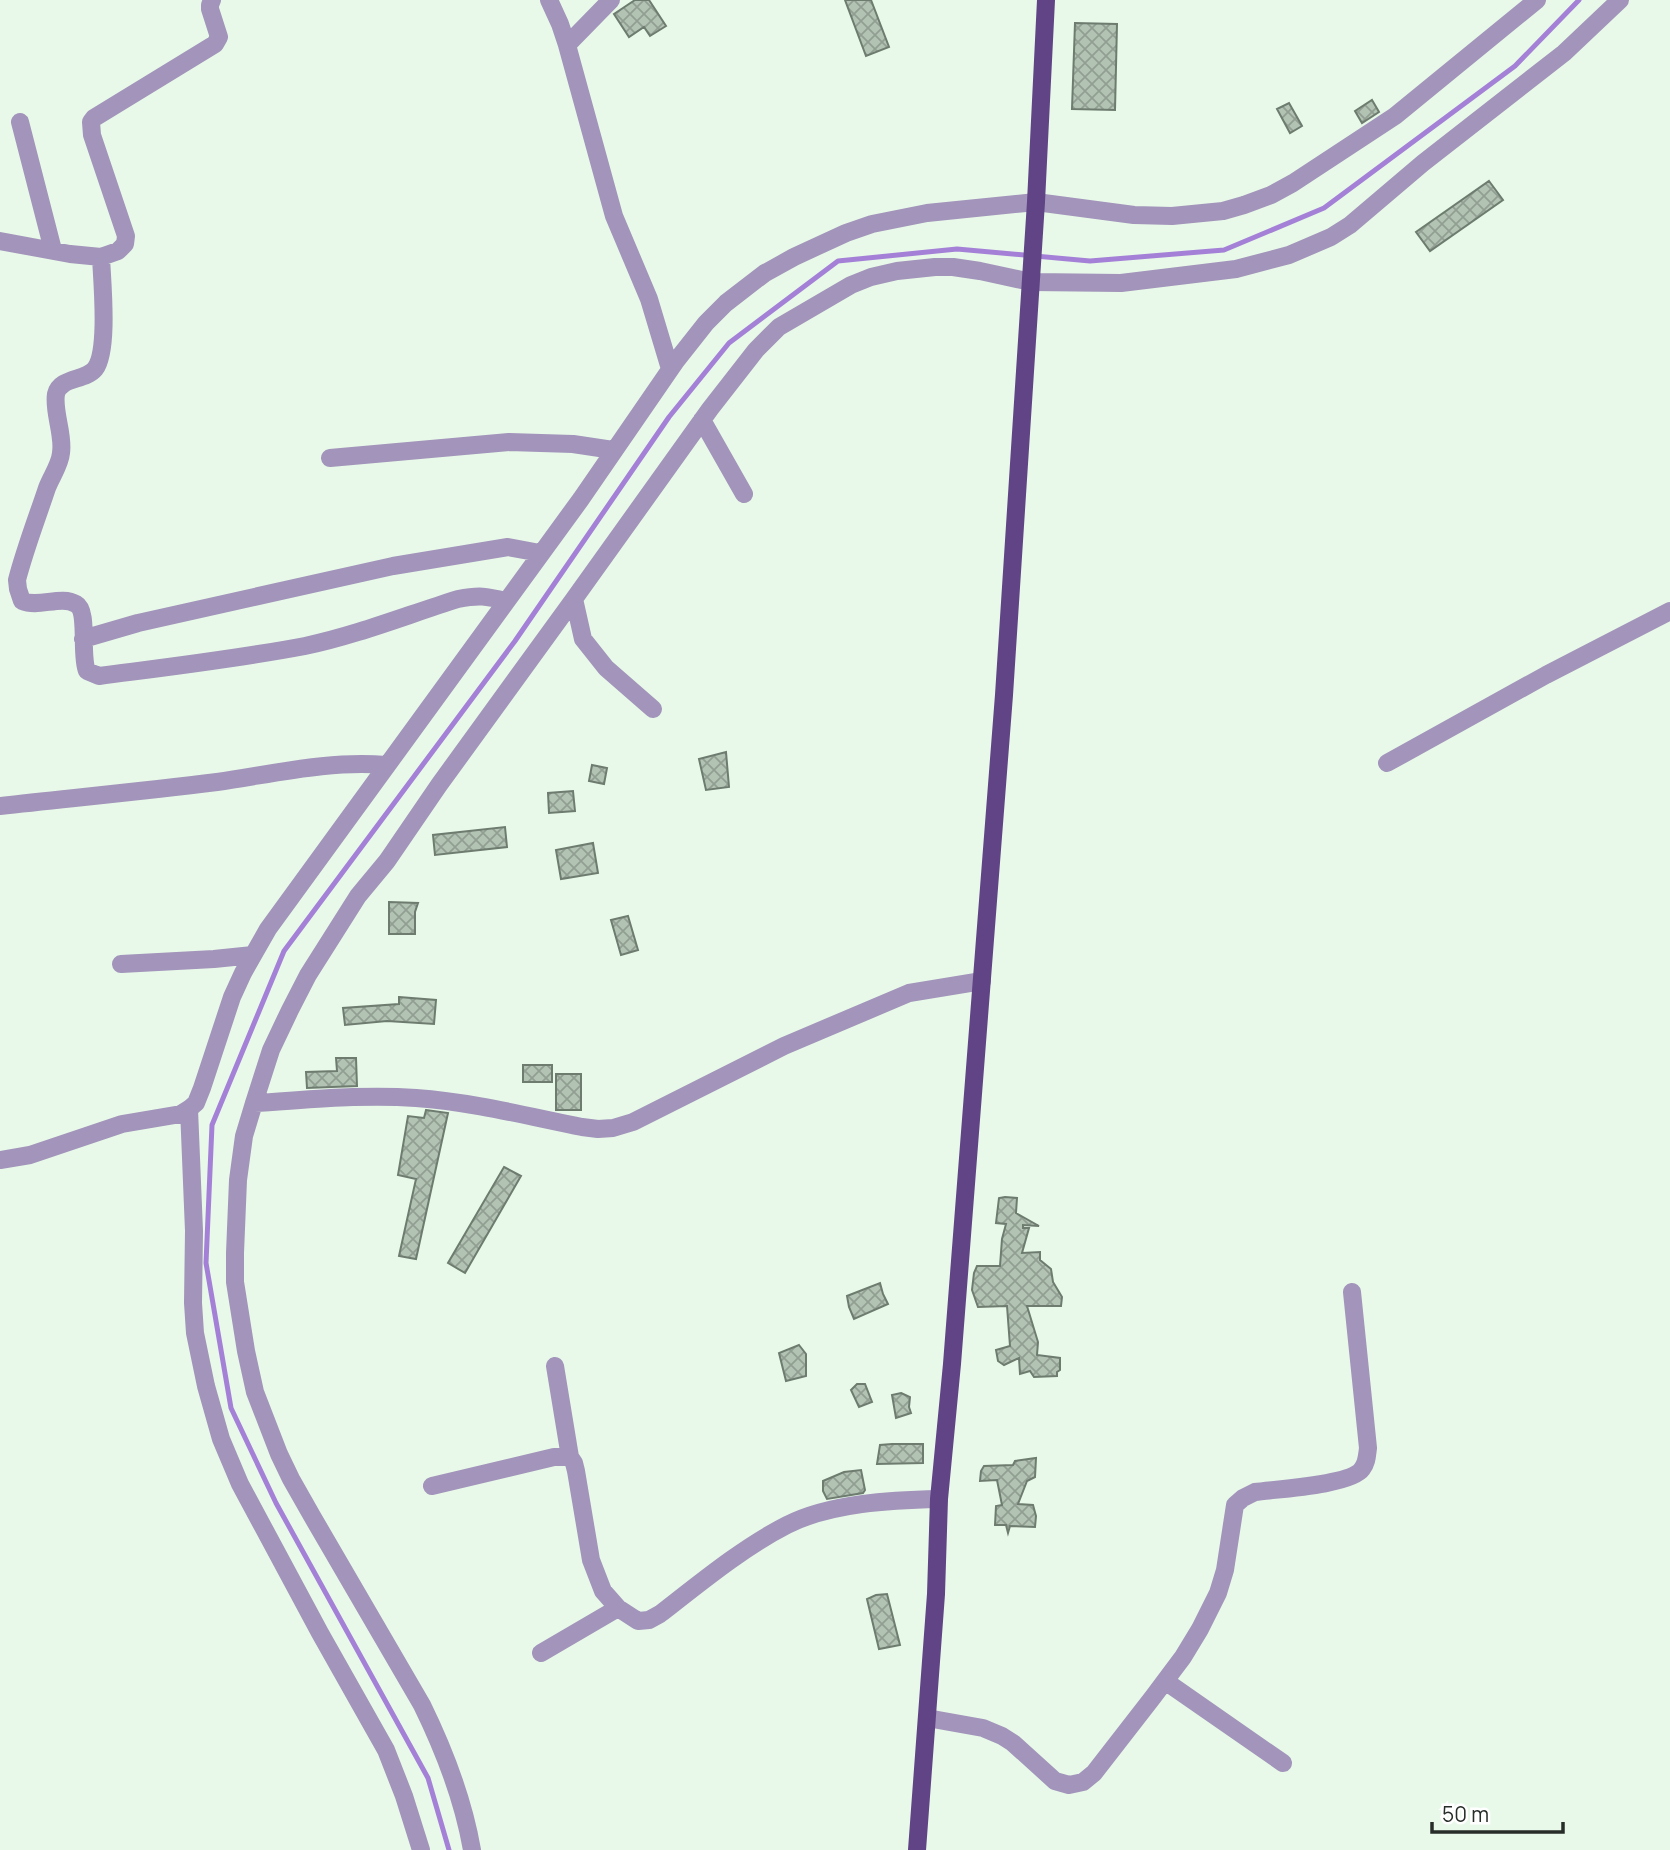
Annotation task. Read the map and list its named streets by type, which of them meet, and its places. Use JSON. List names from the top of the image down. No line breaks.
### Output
{"scale_bar":"50 m"}
